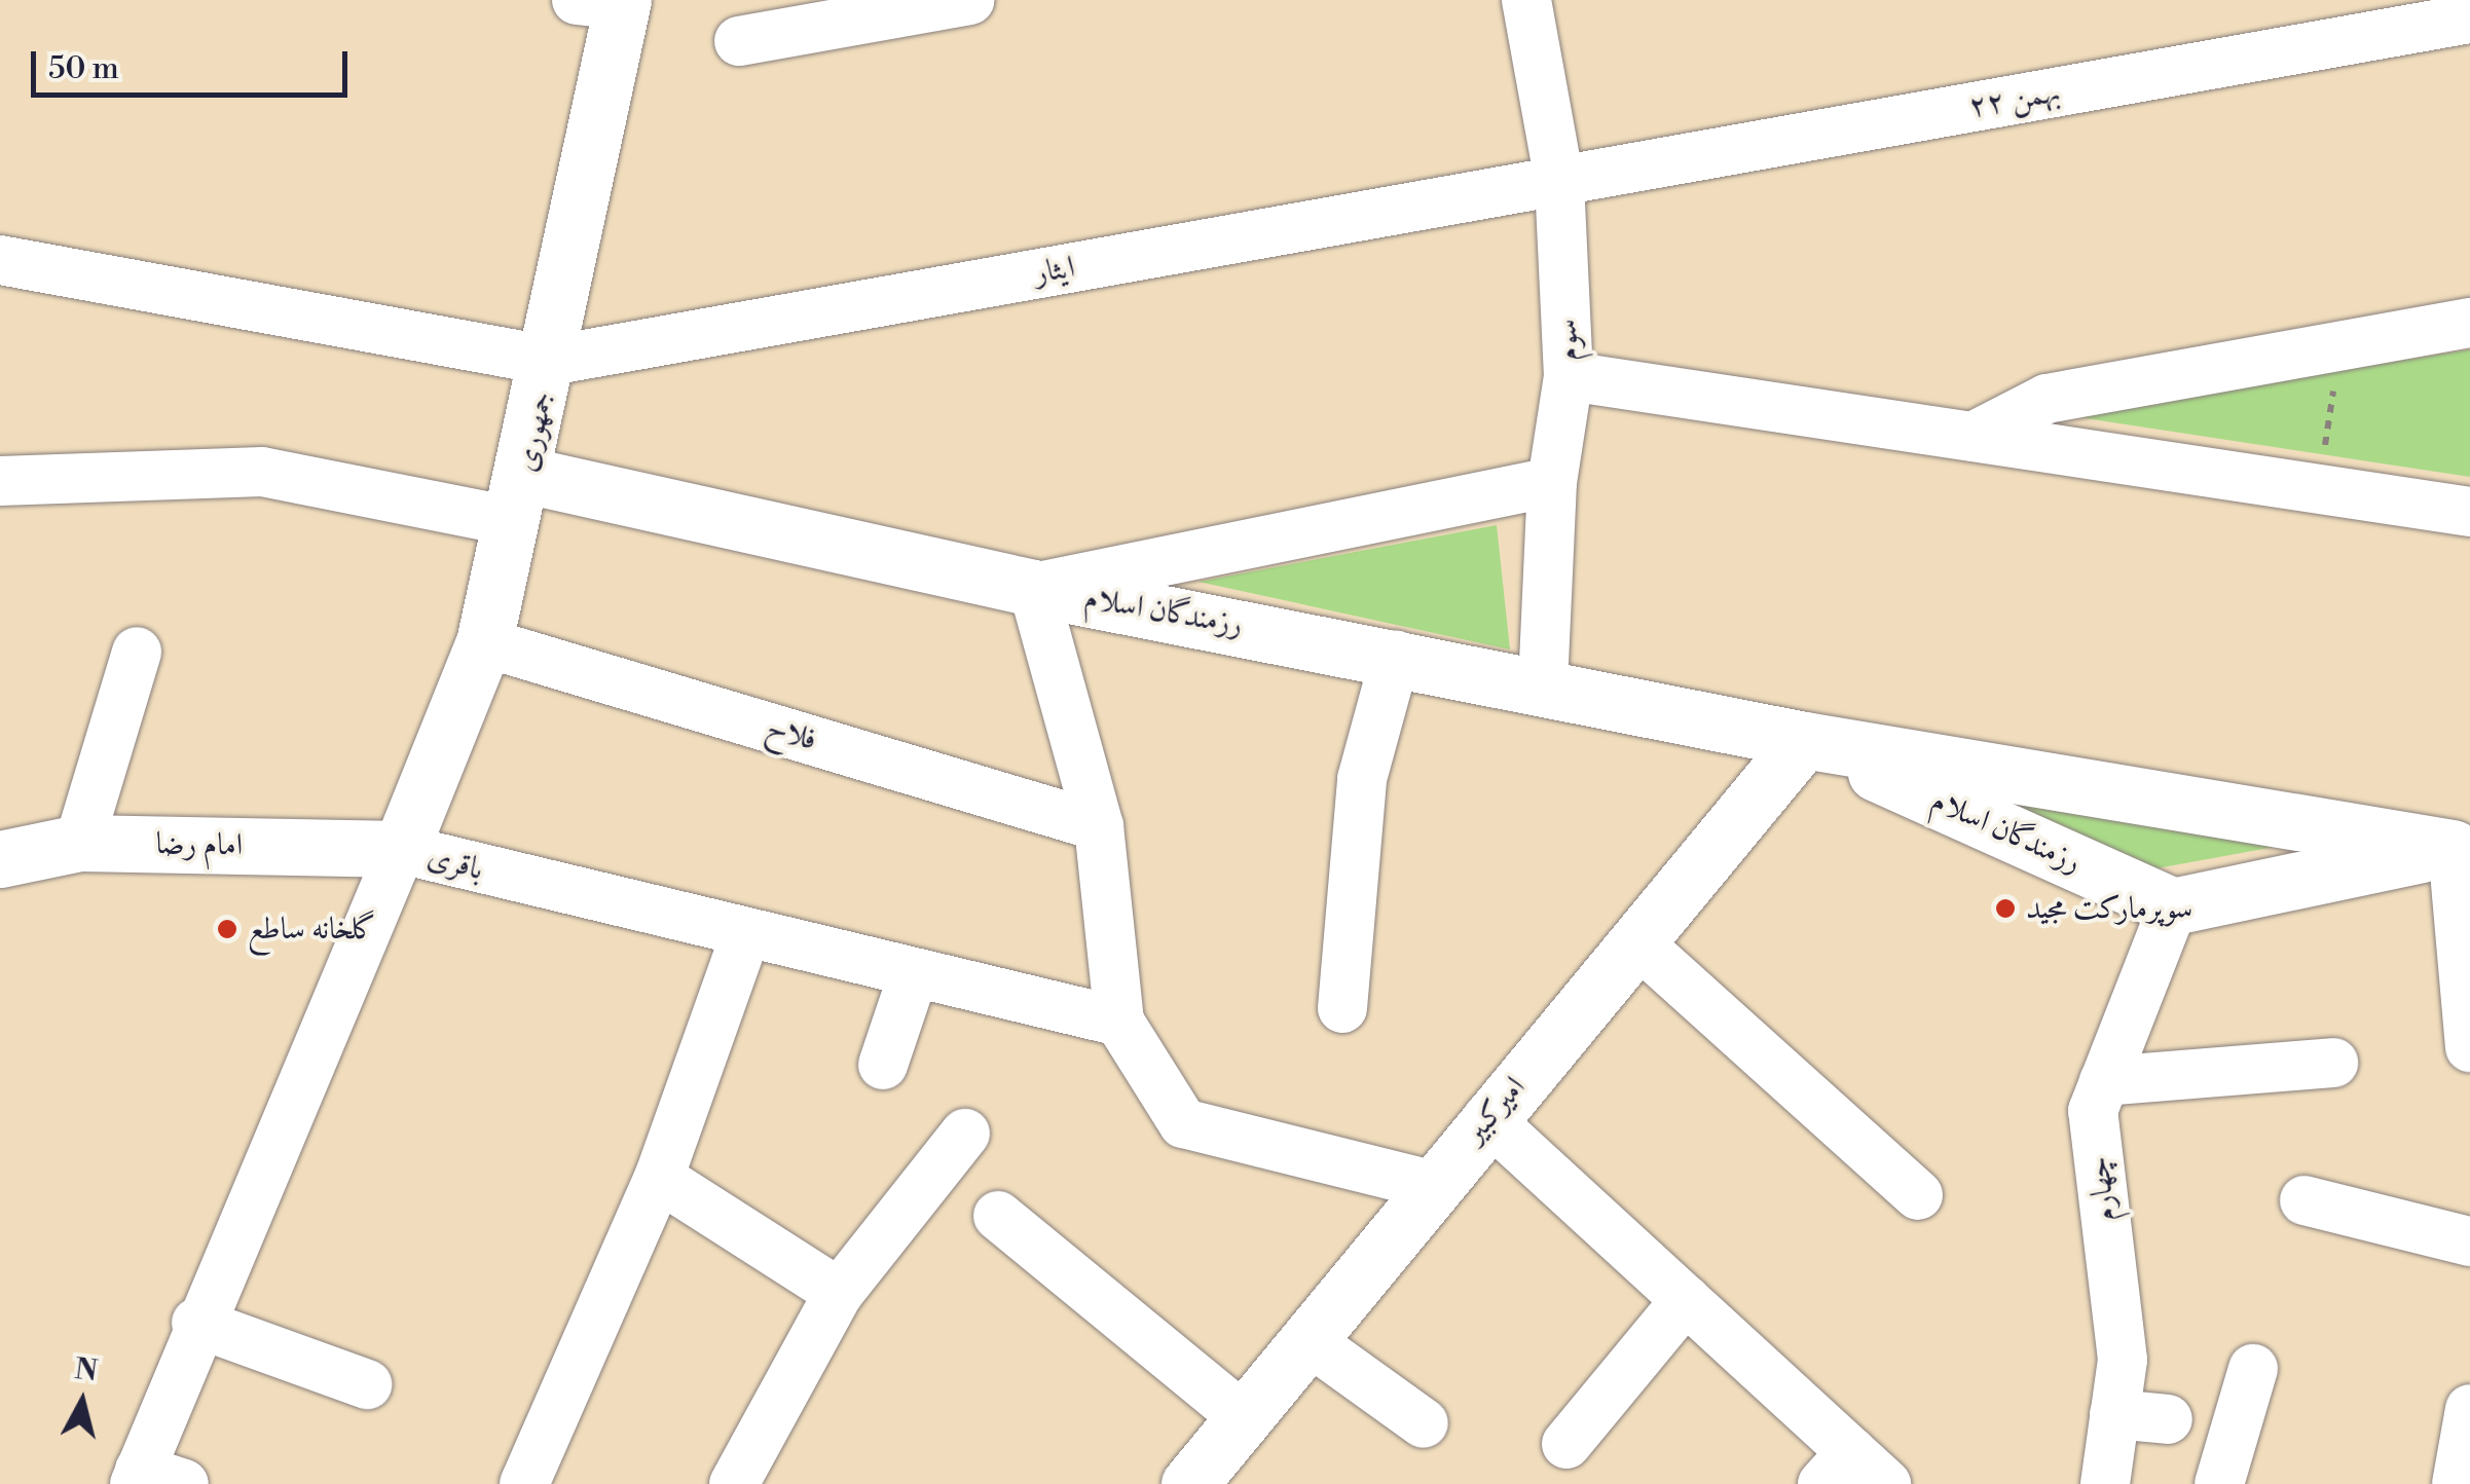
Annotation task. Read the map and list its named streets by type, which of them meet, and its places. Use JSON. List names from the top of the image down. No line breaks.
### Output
{"streets":{"street":["۲۲ بهمن","ایثار","سوم","جمهوری","رزمندگان اسلام","فلاح","امام رضا","باقری","امیرکبیر","چهارم"]},"crossings":[["۲۲ بهمن","ایثار"],["۲۲ بهمن","سوم"],["ایثار","سوم"],["ایثار","جمهوری"],["سوم","رزمندگان اسلام"],["جمهوری","رزمندگان اسلام"],["جمهوری","فلاح"],["جمهوری","امام رضا"],["جمهوری","باقری"],["رزمندگان اسلام","امیرکبیر"],["رزمندگان اسلام","چهارم"],["امام رضا","باقری"]],"places":["سوپرمارکت مجید","گلخانه ساطع"],"scale_bar":"50 m","north":"top"}
